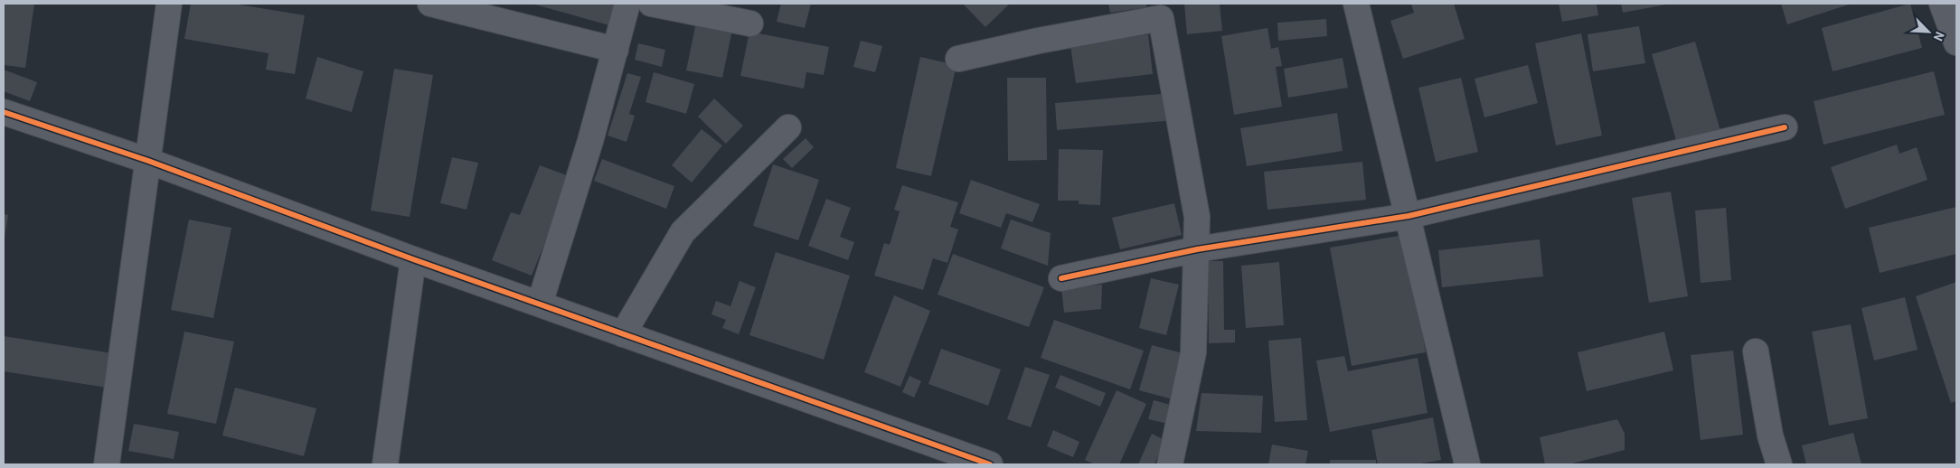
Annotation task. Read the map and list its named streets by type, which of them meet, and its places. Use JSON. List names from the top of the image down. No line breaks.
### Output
{"north":"bottom right"}
